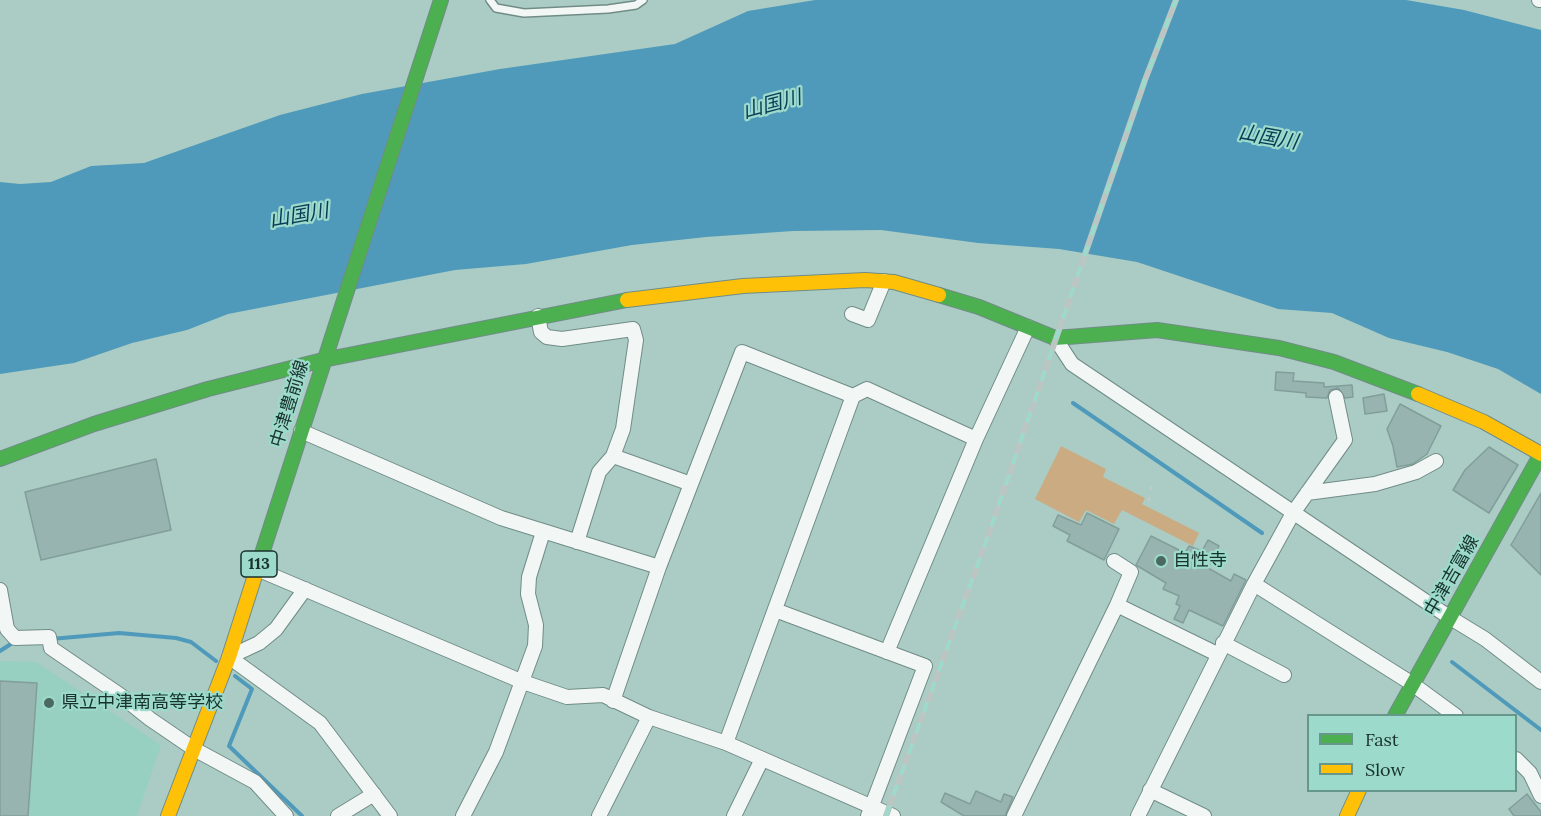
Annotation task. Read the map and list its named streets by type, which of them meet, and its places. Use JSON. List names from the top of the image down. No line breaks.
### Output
{"streets":{"street":["中津豊前線","113","中津吉富線"]},"water":["山国川"],"places":["自性寺","県立中津南高等学校"],"legend":["Fast","Slow"]}
